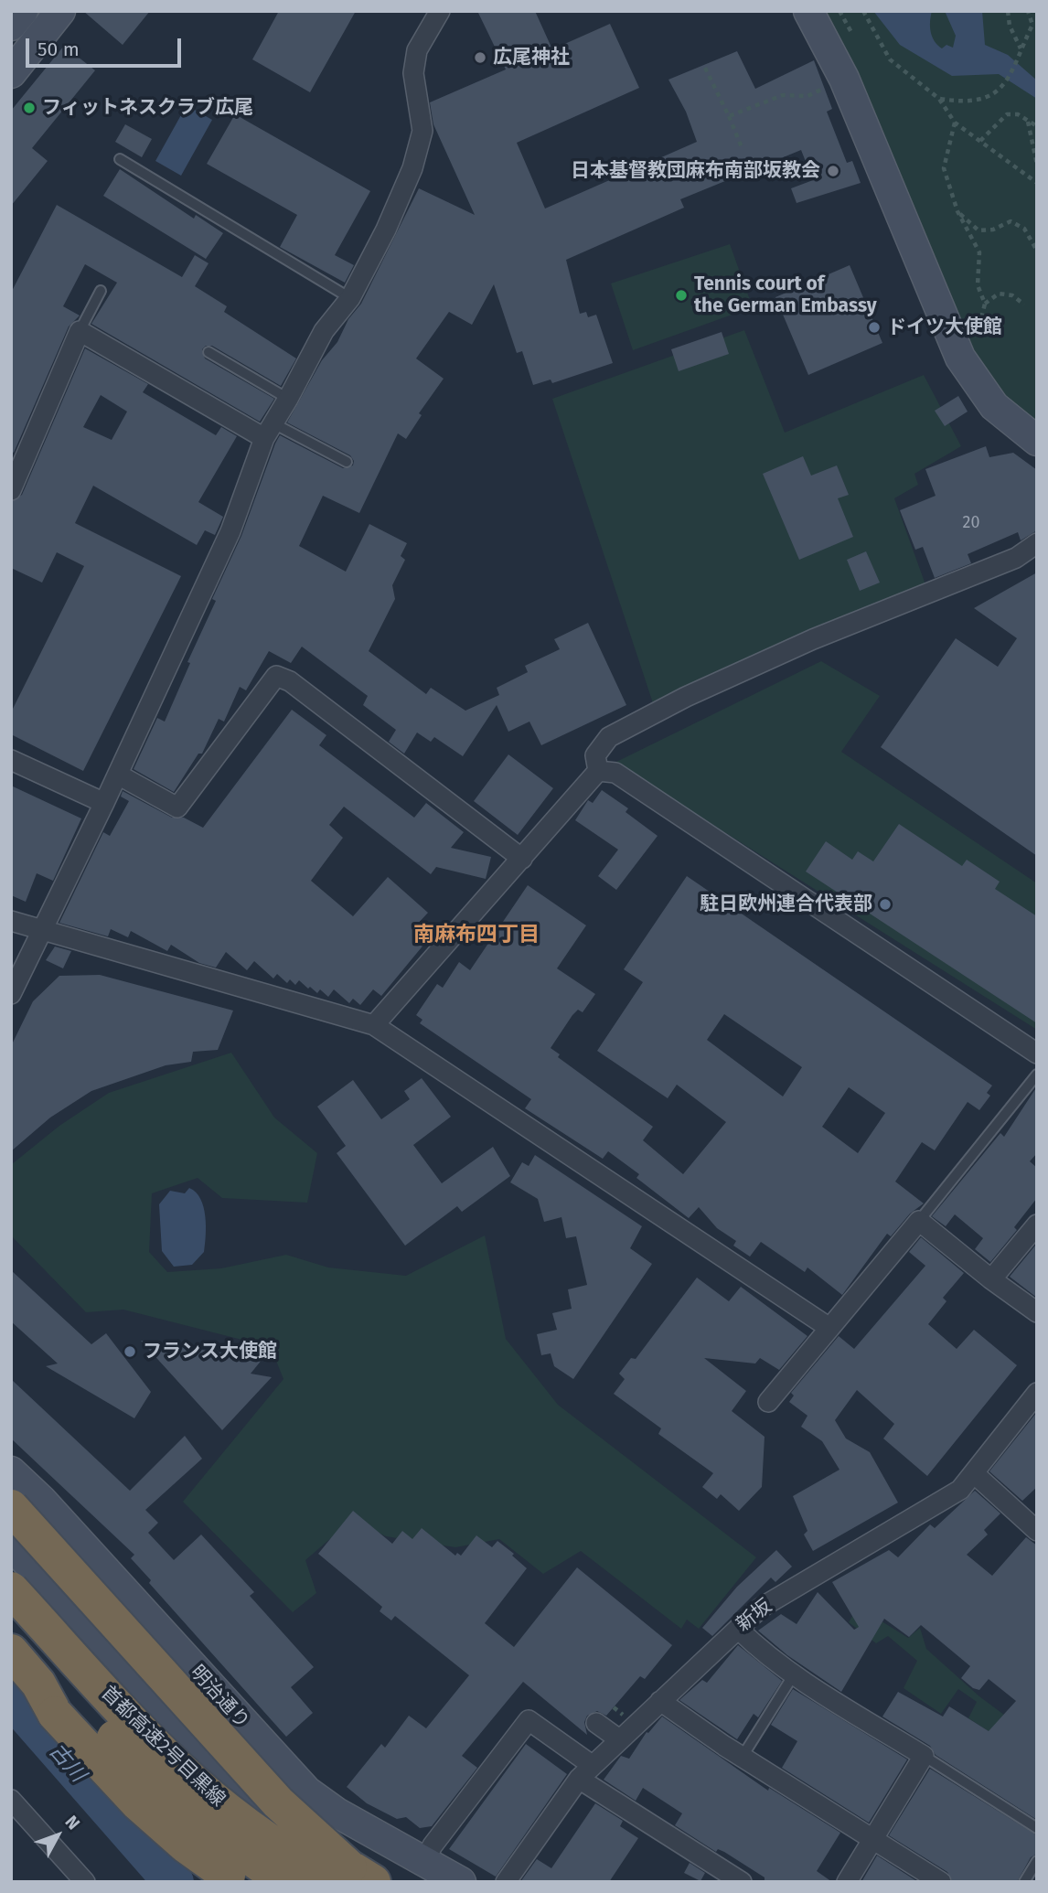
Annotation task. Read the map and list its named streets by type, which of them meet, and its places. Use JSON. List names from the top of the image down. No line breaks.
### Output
{"streets":{"highway":["首都高速2号目黒線"],"main road":["明治通り"],"street":["新坂"]},"districts":["南麻布四丁目"],"water":["古川"],"places":["広尾神社","フィットネスクラブ広尾","日本基督教団麻布南部坂教会","Tennis court of the German Embassy","ドイツ大使館","駐日欧州連合代表部","フランス大使館"],"house_numbers":["20"],"scale_bar":"50 m","north":"top right"}
